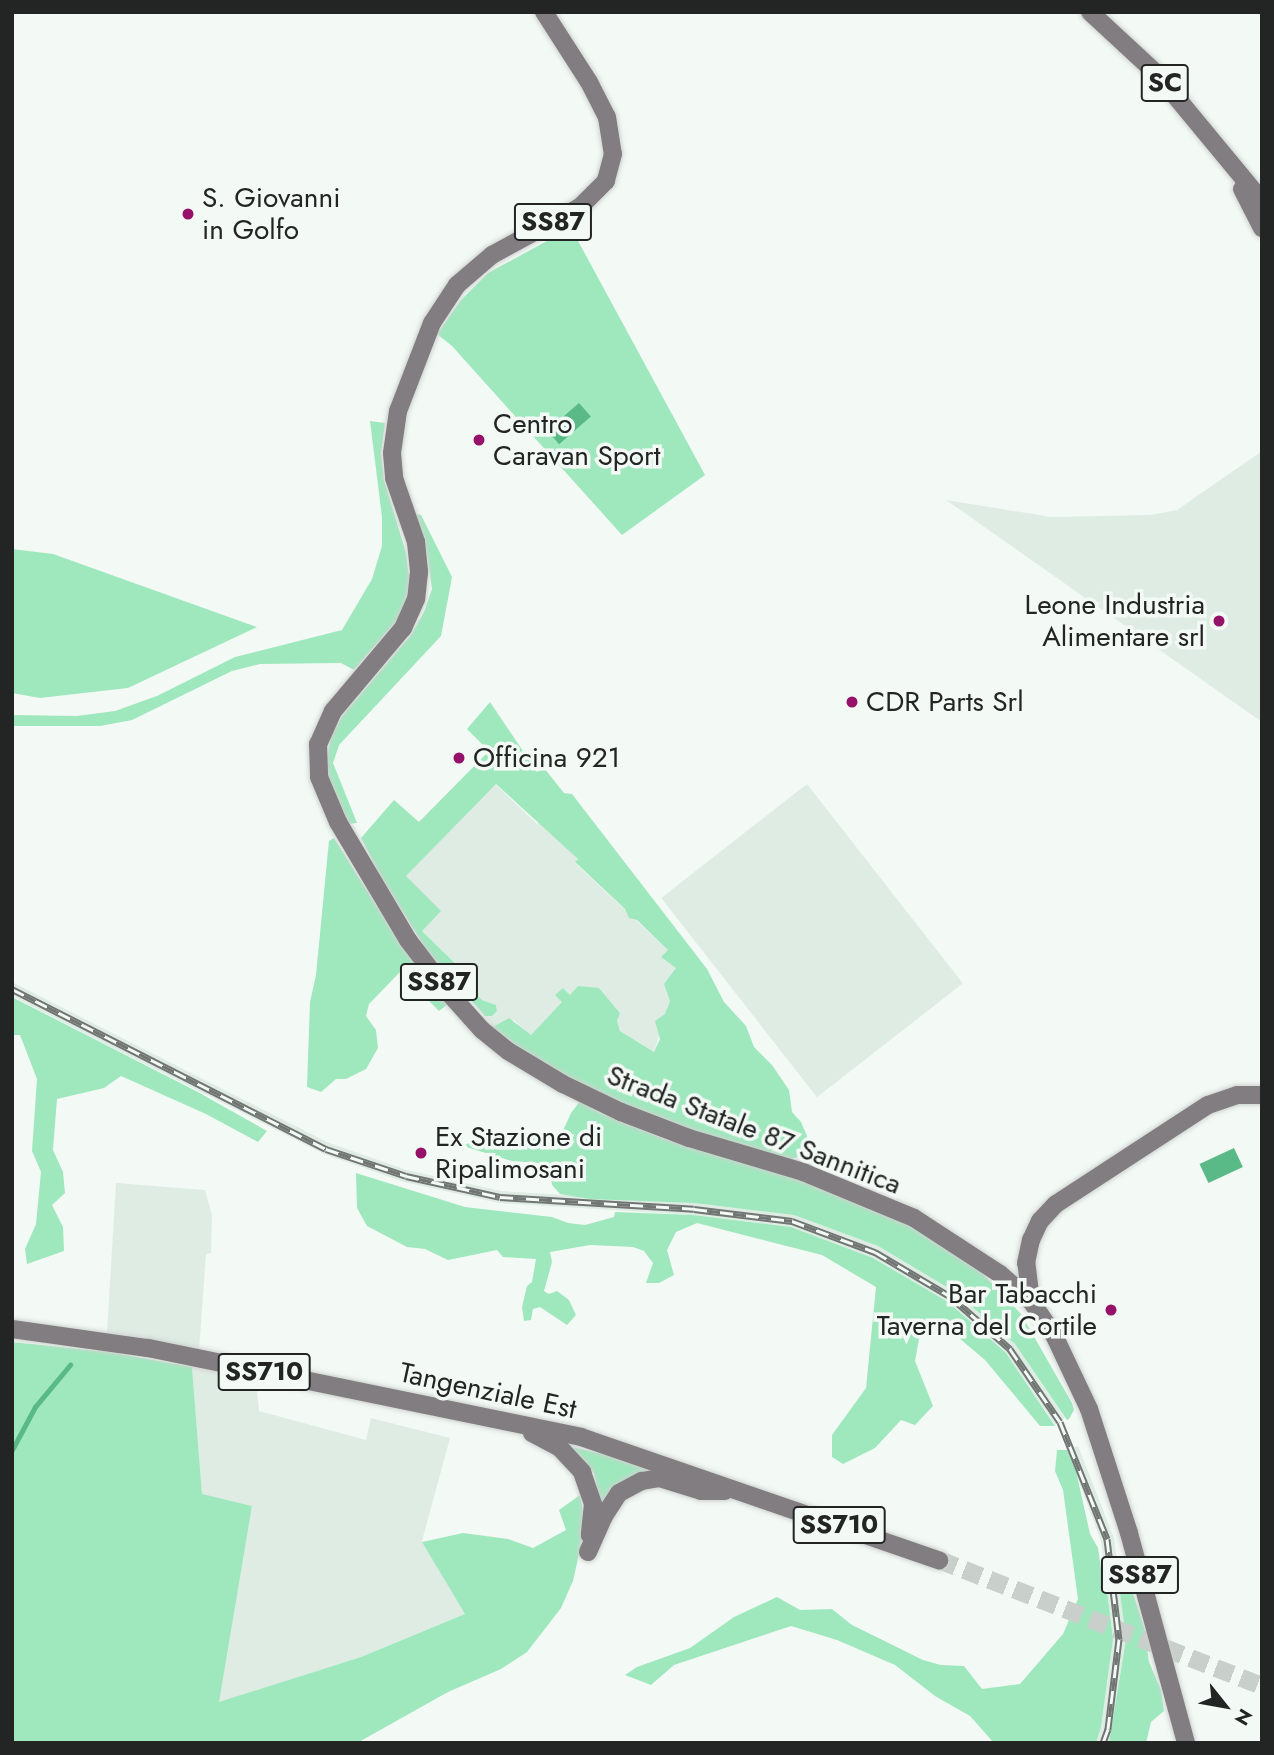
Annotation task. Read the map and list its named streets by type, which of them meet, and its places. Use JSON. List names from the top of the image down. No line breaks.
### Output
{"streets":{"main road":["SC","SS87","Strada Statale 87 Sannitica","SS710","Tangenziale Est"]},"places":["S. Giovanni in Golfo","Centro Caravan Sport","Leone Industria Alimentare srl","CDR Parts Srl","Officina 921","Ex Stazione di Ripalimosani","Bar Tabacchi Taverna del Cortile"],"north":"bottom right"}
